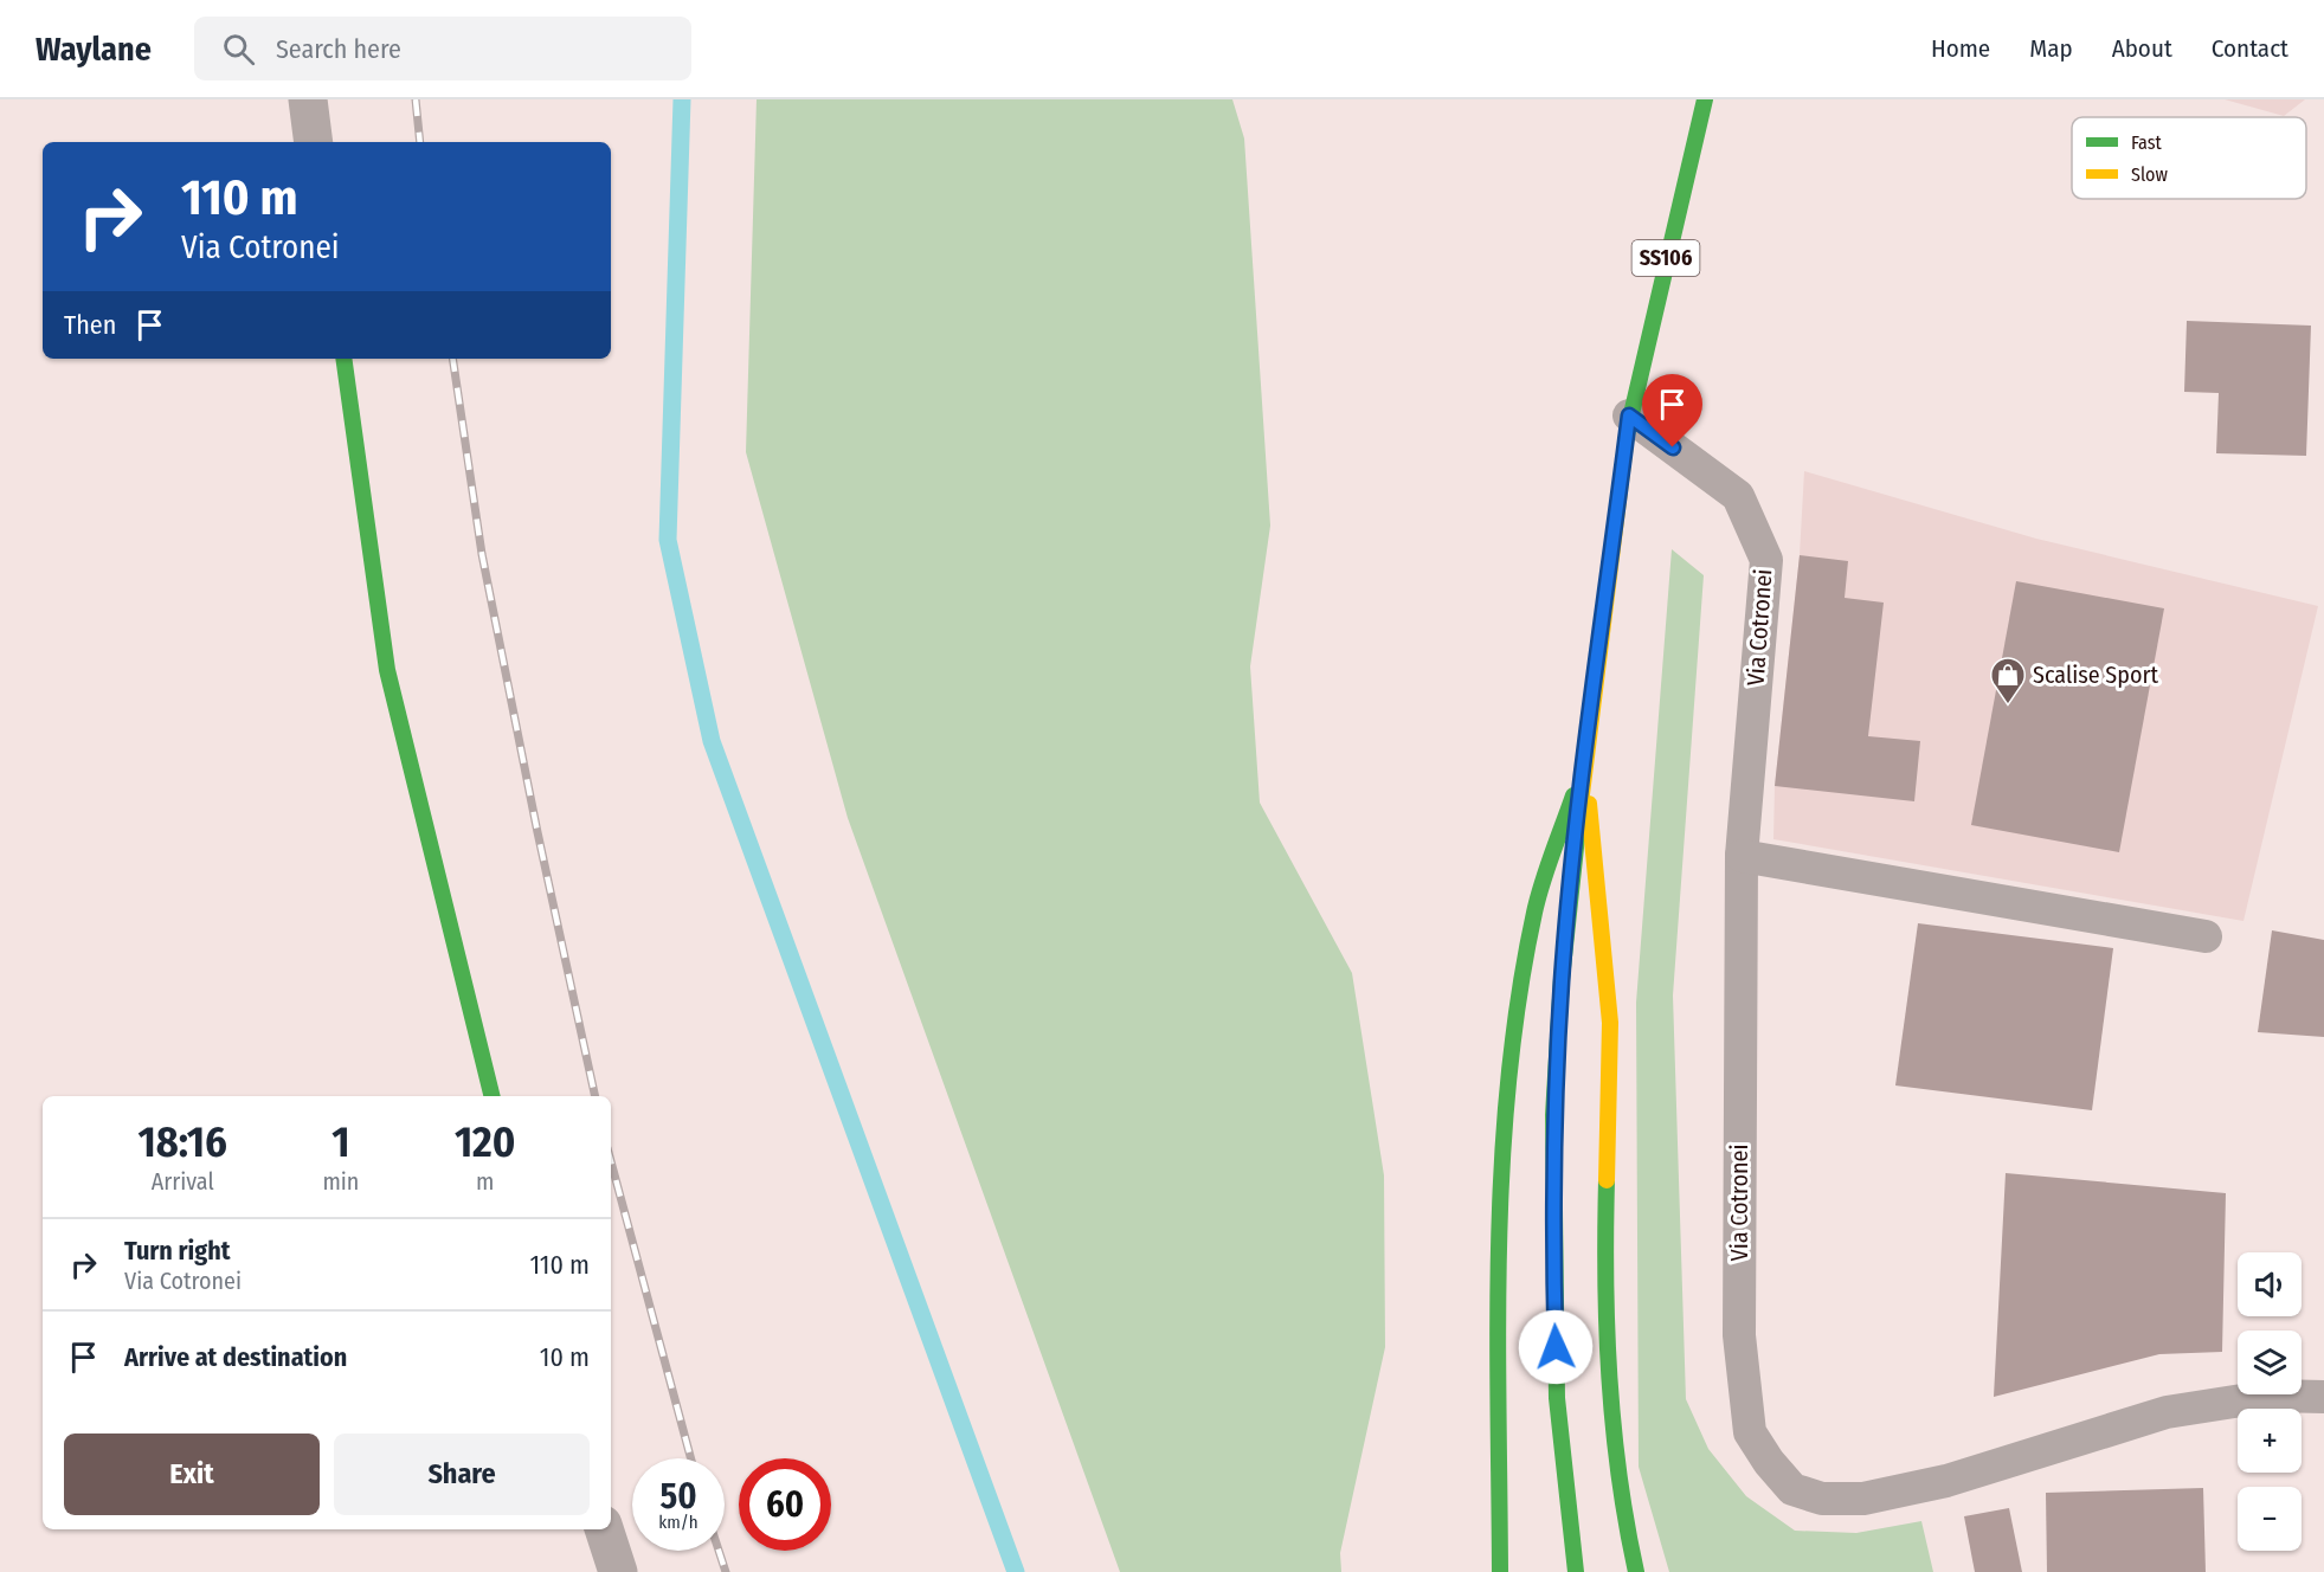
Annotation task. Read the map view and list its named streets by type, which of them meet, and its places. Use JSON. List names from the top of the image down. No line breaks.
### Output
{"streets":{"main road":["SS106"],"lane":["Via Cotronei"]},"crossings":[["SS106","Via Cotronei"]],"places":{"shop":["Scalise Sport"]},"legend":["Fast","Slow"],"page":{"header":"Waylane","search":"Search here","nav":["Home","Map","About","Contact"],"turn":["110 m","Via Cotronei"],"then":"Then","eta":["18:16","Arrival","1","min","120","m"],"list":[{"name":"Turn right","note":"Via Cotronei","value":"110 m"},{"name":"Arrive at destination","value":"10 m"}],"map_buttons":["+","−"],"buttons":["Exit","Share"],"speed":"50 km/h","limit":"60"}}
